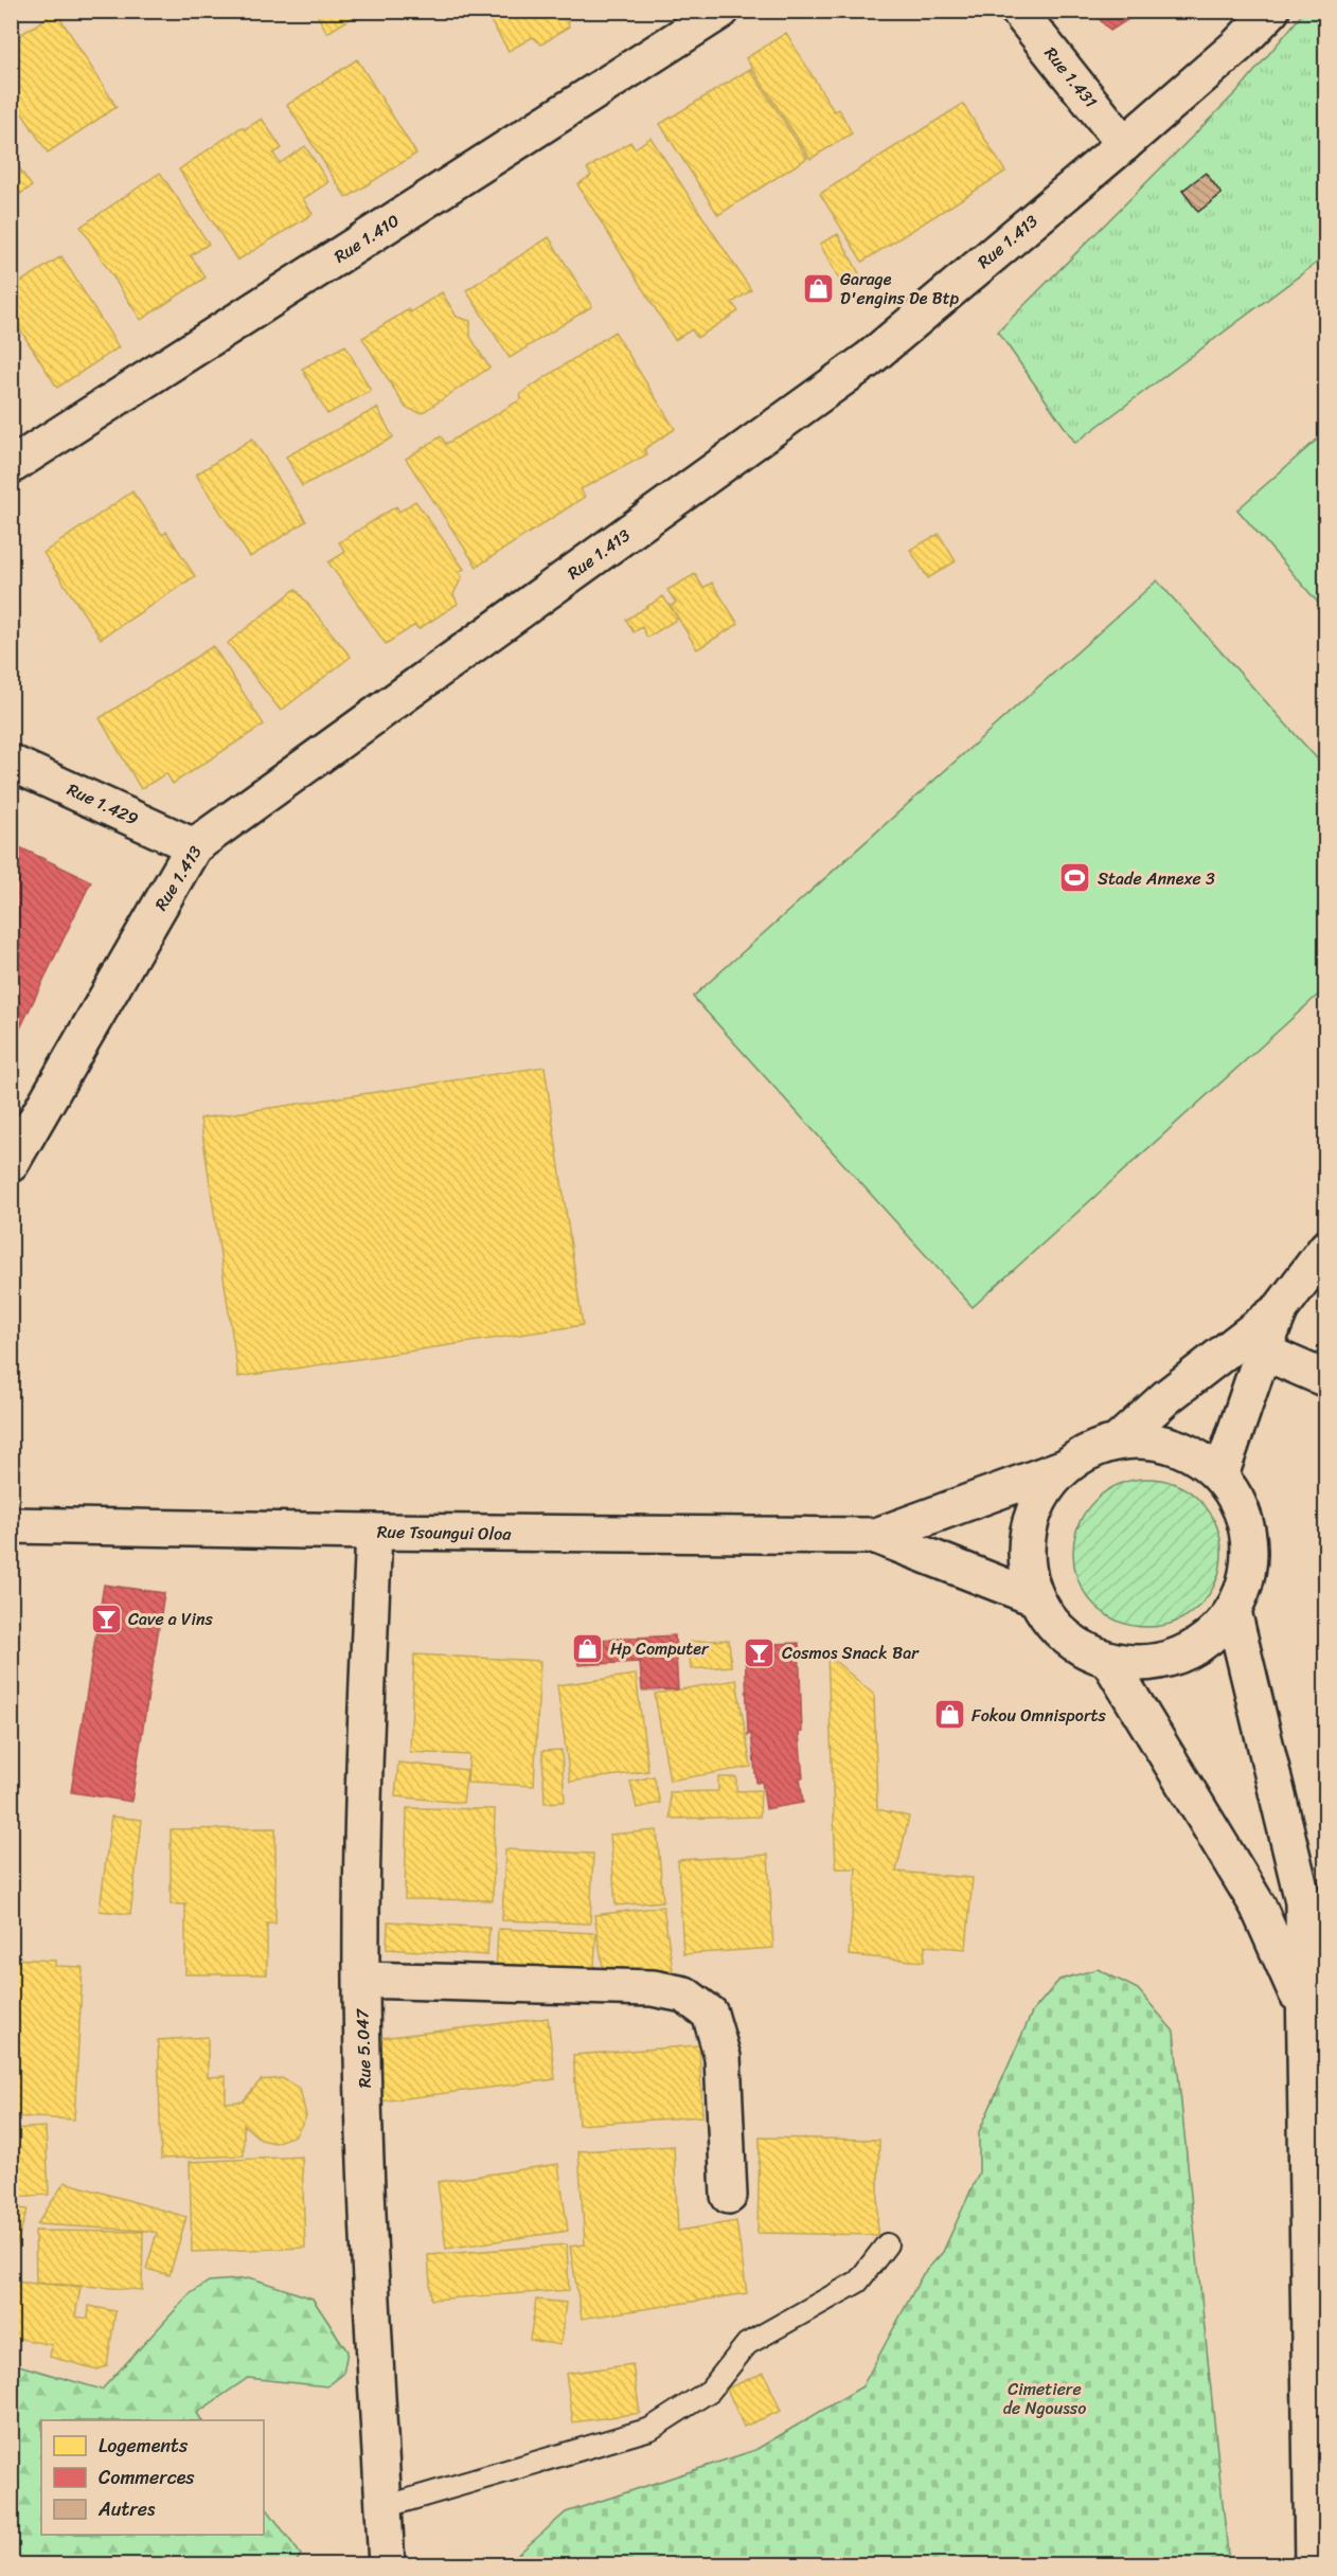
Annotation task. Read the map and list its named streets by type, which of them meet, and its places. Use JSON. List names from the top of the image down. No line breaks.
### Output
{"streets":{"street":["Rue 1.431","Rue 1.410","Rue 1.413","Rue 1.429","Rue Tsoungui Oloa","Rue 5.047"]},"crossings":[["Rue 1.431","Rue 1.413"],["Rue 1.413","Rue 1.429"],["Rue Tsoungui Oloa","Rue 5.047"]],"parks":["Cimetiere de Ngousso"],"places":{"shop":["Garage D'engins De Btp","Hp Computer","Fokou Omnisports"],"sports":["Stade Annexe 3"],"bar":["Cave a Vins","Cosmos Snack Bar"]},"legend":["Logements","Commerces","Autres"]}
